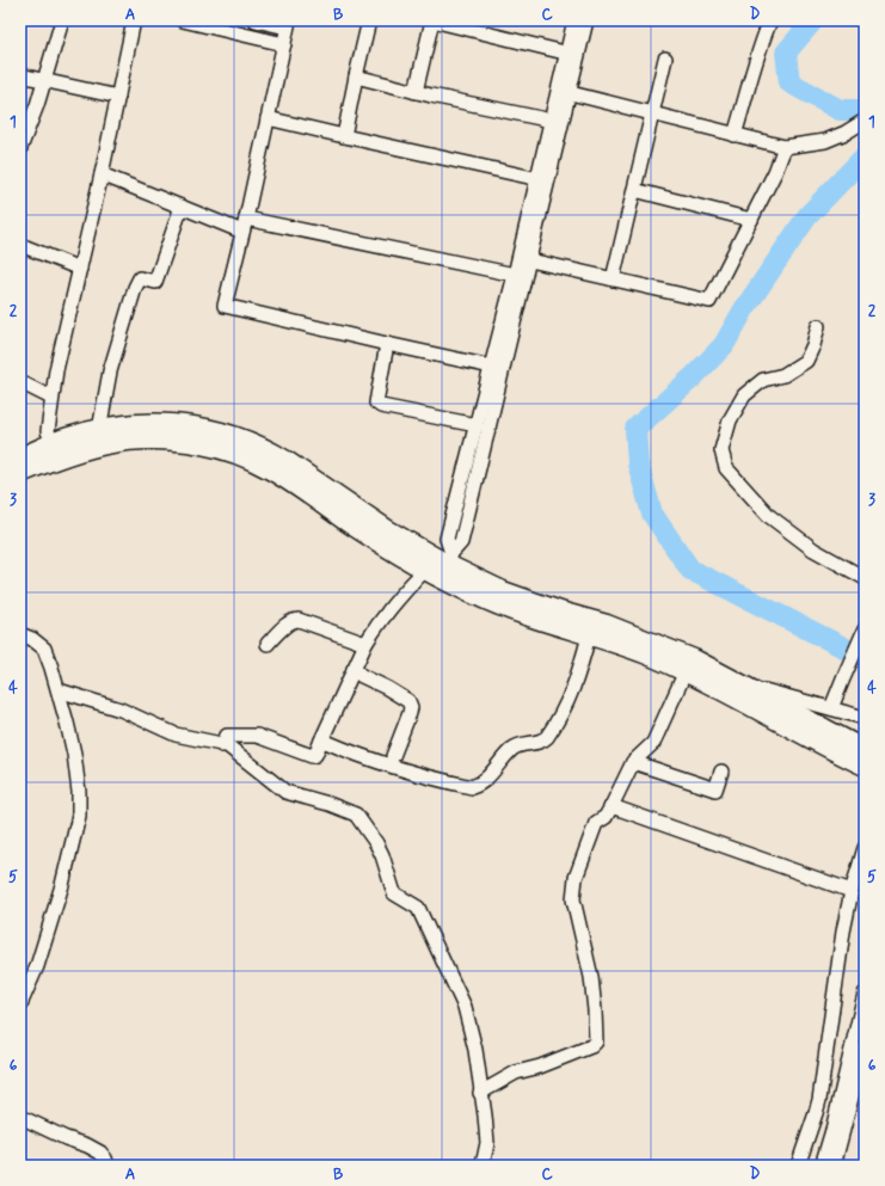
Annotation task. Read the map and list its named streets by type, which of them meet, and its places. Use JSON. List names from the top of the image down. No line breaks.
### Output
{"grid":{"columns":["A","B","C","D"],"rows":["1","2","3","4","5","6"]}}
